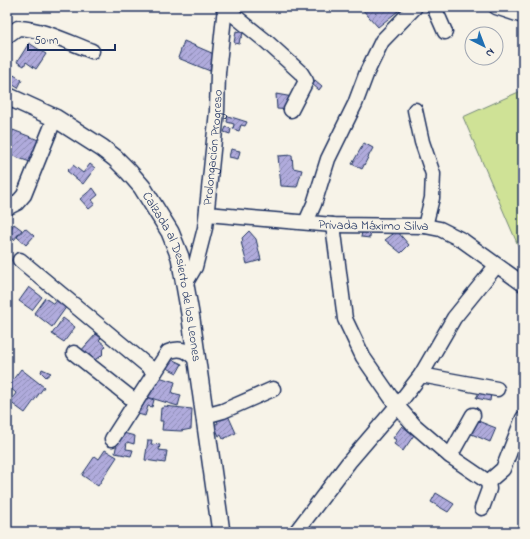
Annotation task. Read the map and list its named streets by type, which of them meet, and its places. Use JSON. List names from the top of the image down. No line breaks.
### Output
{"streets":{"street":["Prolongación Progreso","Privada Máximo Silva","Calzada al Desierto de los Leones"]},"crossings":[["Prolongación Progreso","Privada Máximo Silva"],["Prolongación Progreso","Calzada al Desierto de los Leones"]],"scale_bar":"50 m","north":"bottom right"}
